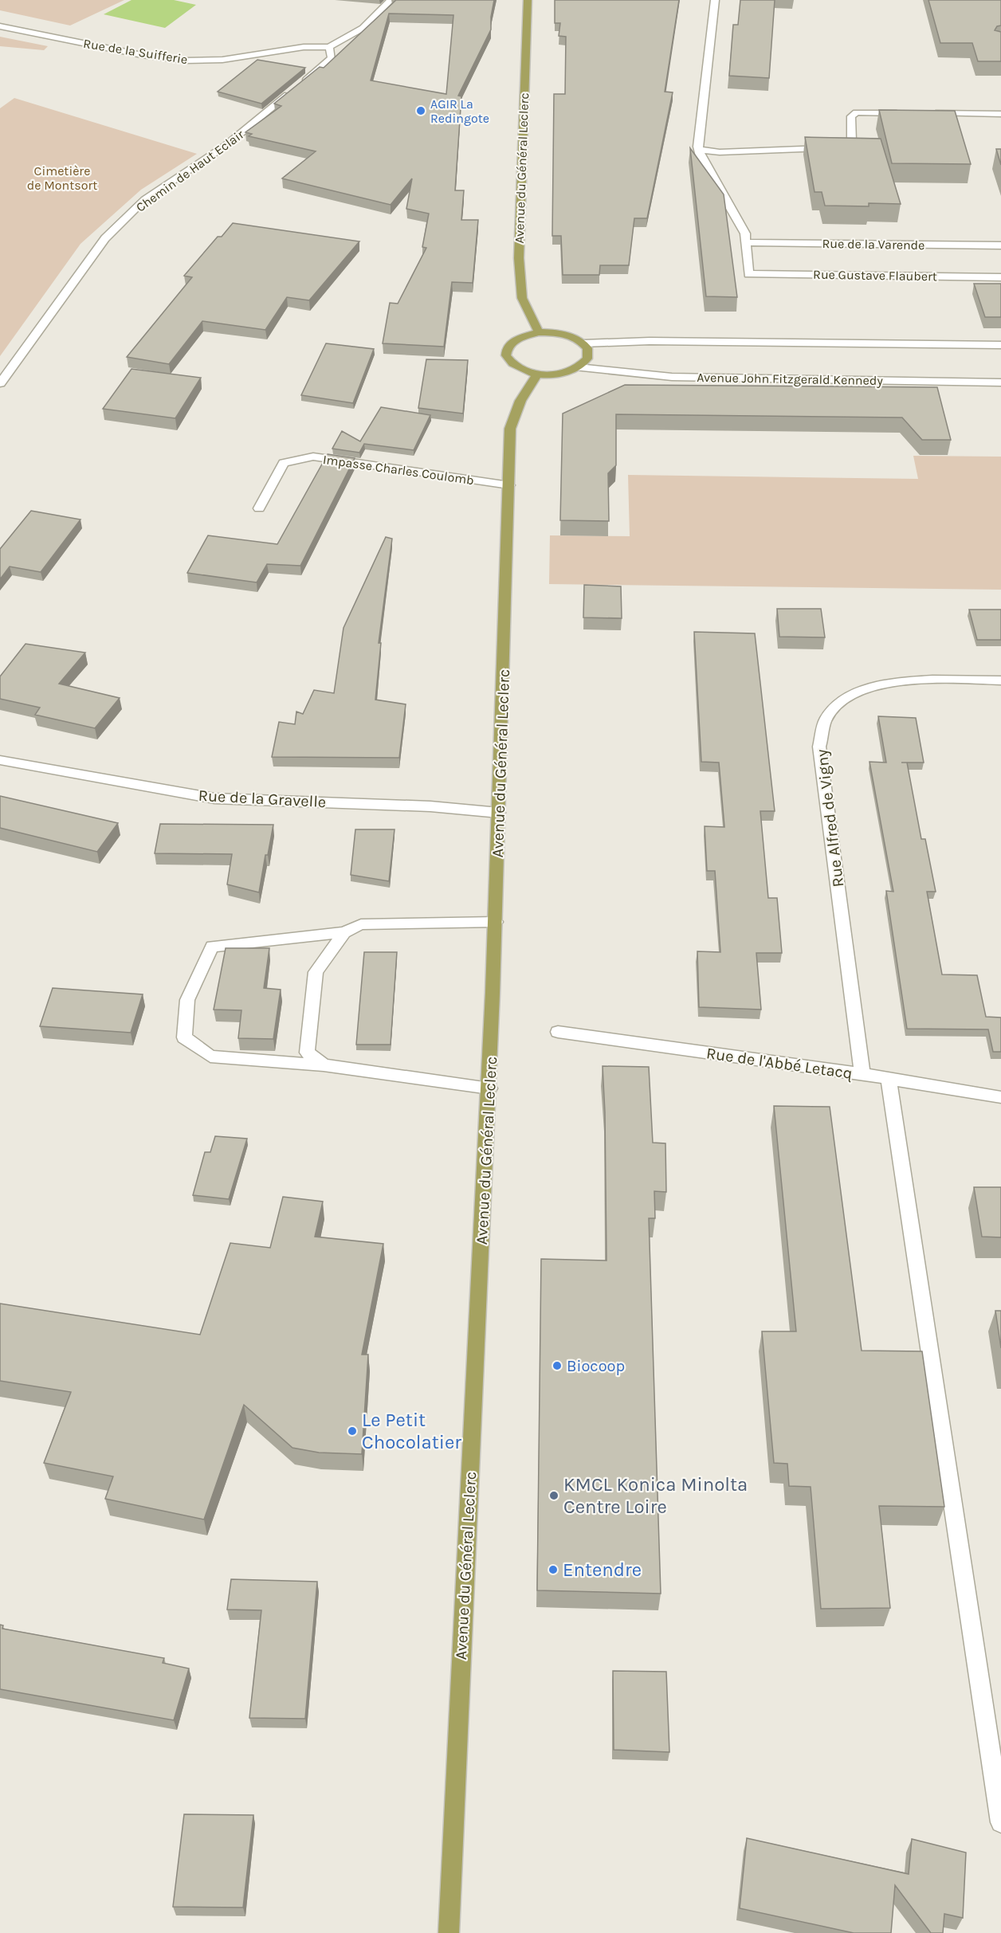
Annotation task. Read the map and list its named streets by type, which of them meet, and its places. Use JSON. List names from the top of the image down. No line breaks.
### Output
{"streets":{"main road":["Avenue du Général Leclerc"],"street":["Rue de la Suifferie","Chemin de Haut Eclair","Rue de la Varende","Rue Gustave Flaubert","Avenue John Fitzgerald Kennedy","Impasse Charles Coulomb","Rue de la Gravelle","Rue Alfred de Vigny","Rue de l'Abbé Letacq"]},"crossings":[["Rue de la Suifferie","Chemin de Haut Eclair"],["Avenue du Général Leclerc","Impasse Charles Coulomb"],["Avenue du Général Leclerc","Rue de la Gravelle"],["Rue de la Varende","Rue Gustave Flaubert"],["Rue Alfred de Vigny","Rue de l'Abbé Letacq"]],"parks":["Cimetière de Montsort"],"places":["AGIR La Redingote","Biocoop","Le Petit Chocolatier","KMCL Konica Minolta Centre Loire","Entendre"]}
